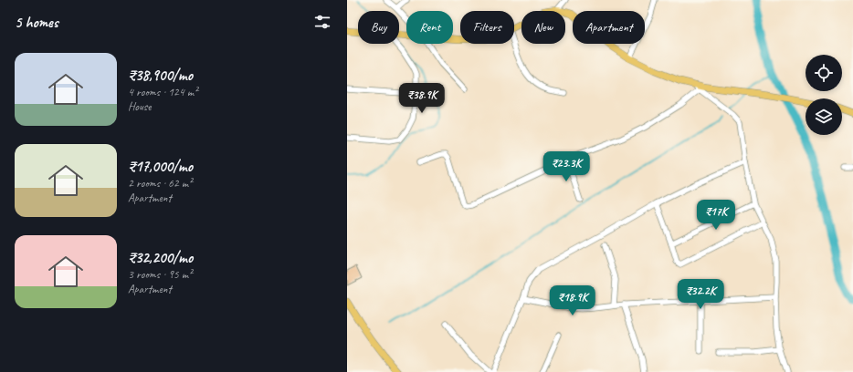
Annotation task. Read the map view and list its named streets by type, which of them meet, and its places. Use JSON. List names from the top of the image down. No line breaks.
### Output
{"page":{"heading":"5 homes","chip":["Buy","Rent","Filters","New","Apartment"],"list":[{"name":"₹38,900/mo","note":"4 rooms · 124 m² · House"},{"name":"₹17,000/mo","note":"2 rooms · 62 m² · Apartment"},{"name":"₹32,200/mo","note":"3 rooms · 95 m² · Apartment"}],"price":["₹38.9K","₹23.3K","₹17K","₹32.2K","₹18.9K"]}}
